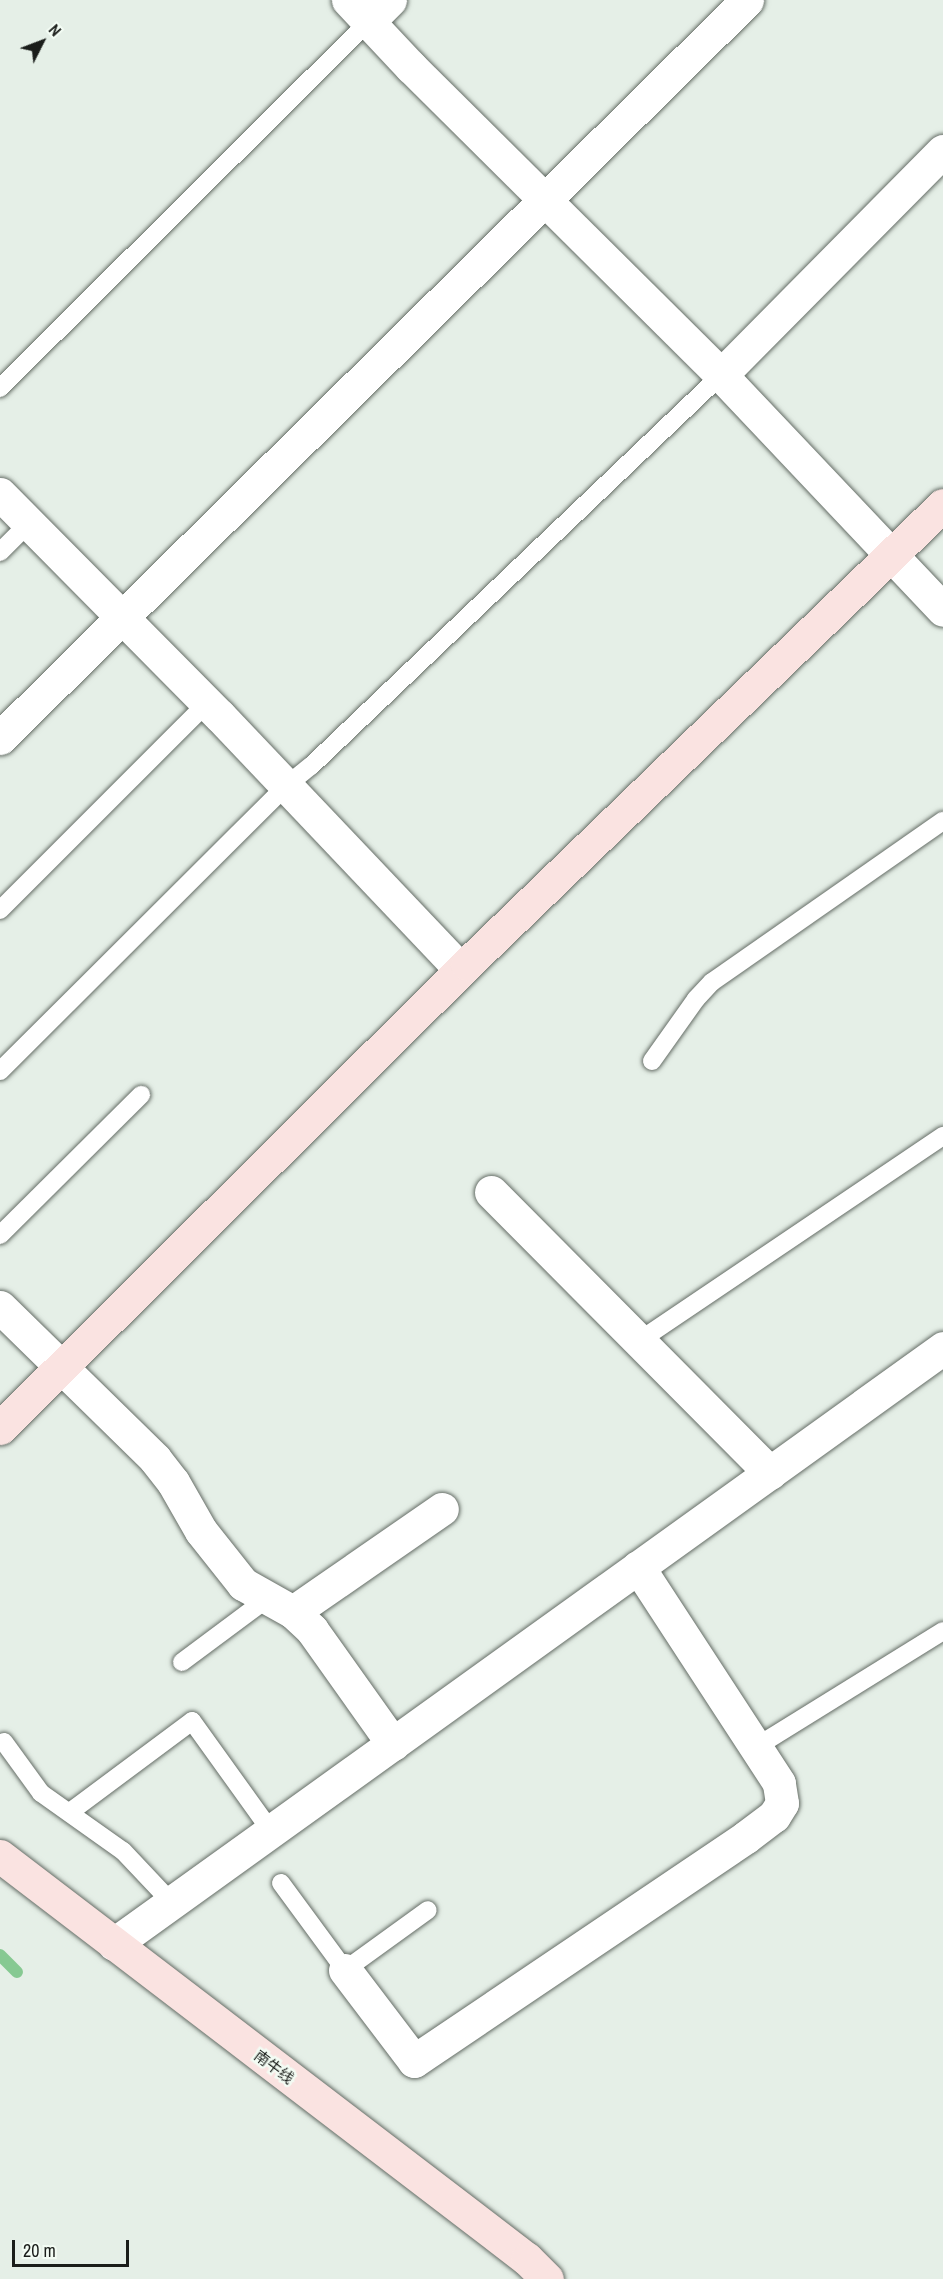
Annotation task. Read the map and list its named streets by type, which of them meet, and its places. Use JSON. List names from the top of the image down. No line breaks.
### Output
{"streets":{"street":["南牛线"]},"scale_bar":"20 m","north":"top right"}
